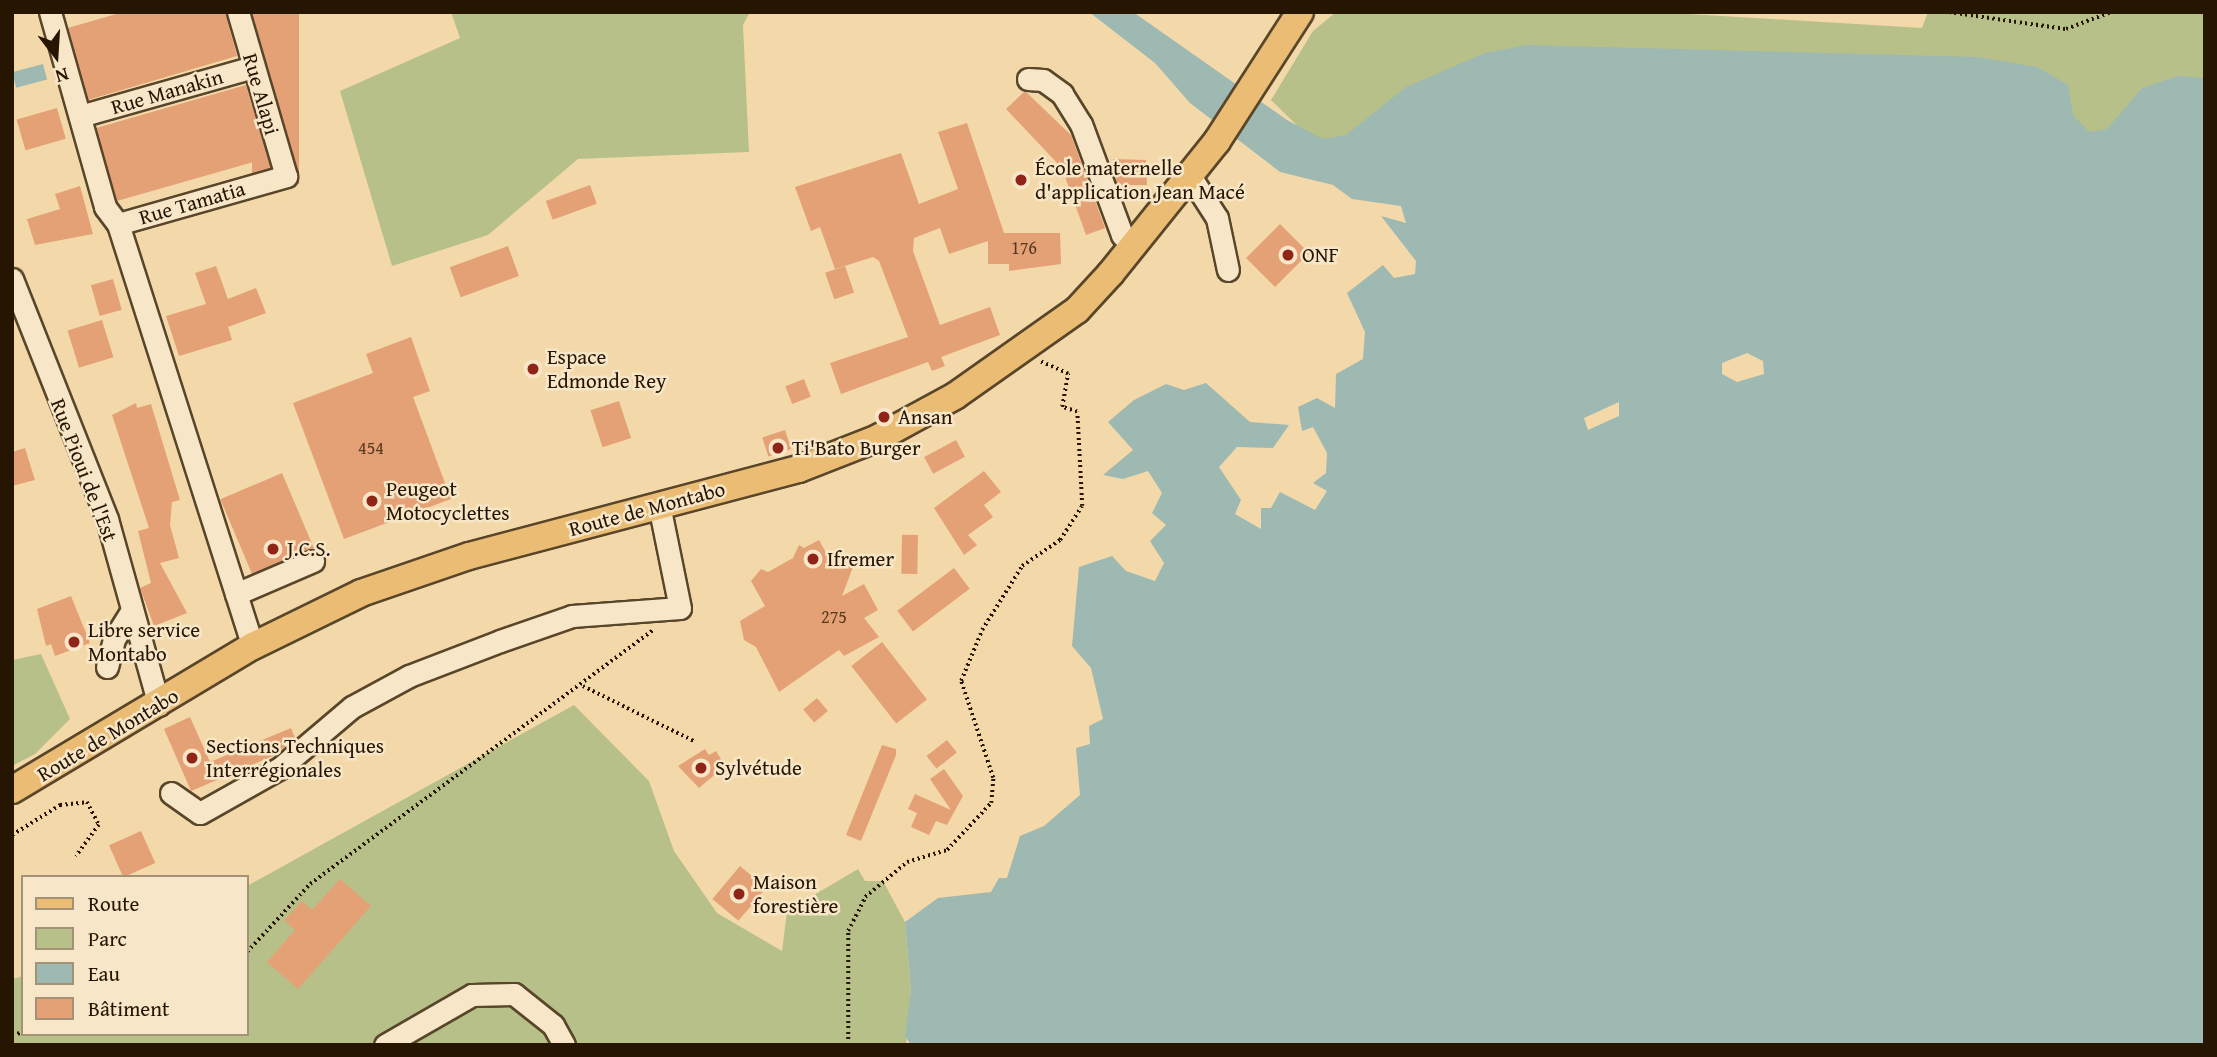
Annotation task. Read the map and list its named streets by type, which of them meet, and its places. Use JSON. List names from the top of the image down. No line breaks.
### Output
{"streets":{"main road":["Route de Montabo"],"street":["Rue Manakin","Rue Alapi","Rue Tamatia","Rue Pioui de l'Est"]},"crossings":[["Rue Manakin","Rue Alapi"],["Rue Alapi","Rue Tamatia"],["Rue Pioui de l'Est","Route de Montabo"]],"places":["École maternelle d'application Jean Macé","ONF","Espace Edmonde Rey","Ansan","Ti'Bato Burger","Peugeot Motocyclettes","J.C.S.","Ifremer","Libre service Montabo","Sections Techniques Interrégionales","Sylvétude","Maison forestière"],"house_numbers":["176","454","275"],"legend":["Route","Parc","Eau","Bâtiment"],"north":"bottom"}
